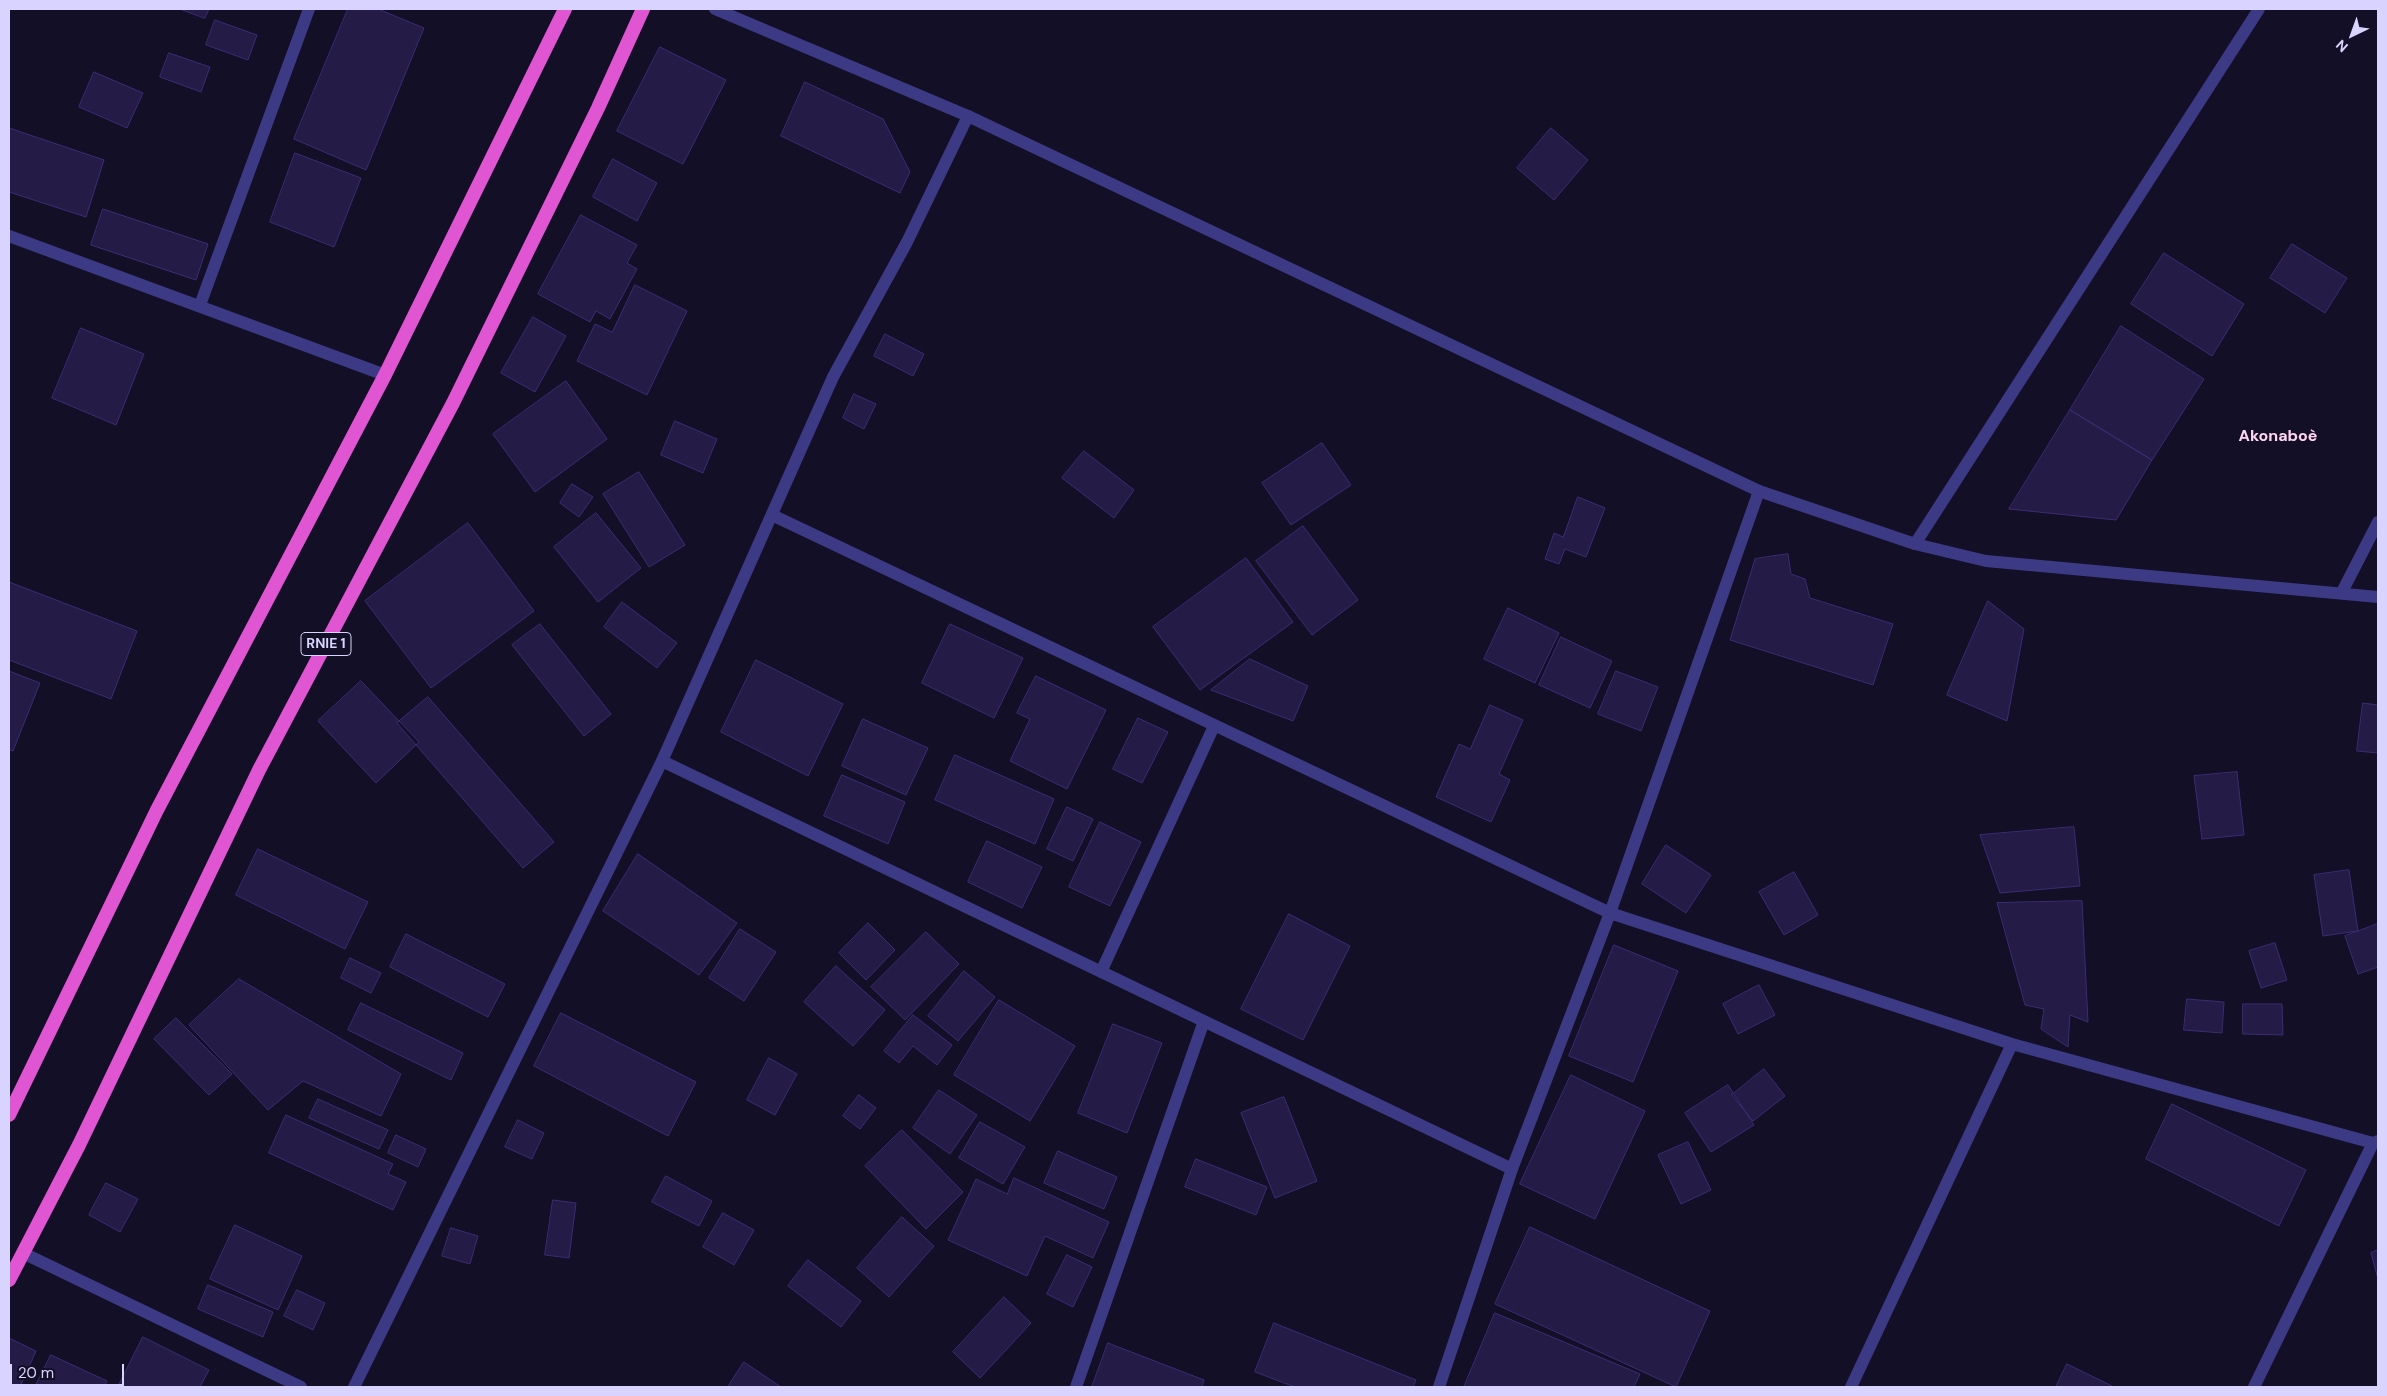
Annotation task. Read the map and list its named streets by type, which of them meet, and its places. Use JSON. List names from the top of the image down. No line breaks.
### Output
{"streets":{"highway":["RNIE 1"]},"districts":["Akonaboè"],"scale_bar":"20 m","north":"bottom left"}
